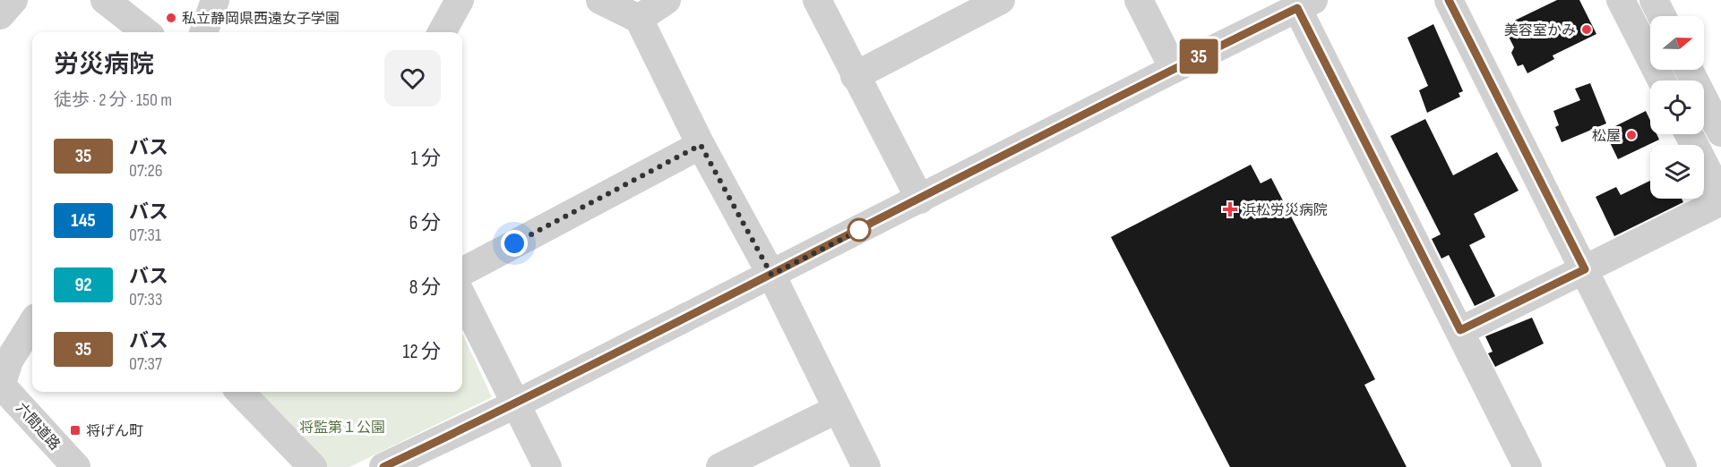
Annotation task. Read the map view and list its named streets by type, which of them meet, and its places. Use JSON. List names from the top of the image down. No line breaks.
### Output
{"streets":{"street":["六間道路"]},"parks":["将監第１公園"],"places":{"other":["私立静岡県西遠女子学園","美容室かみ","松屋"],"health":["浜松労災病院"],"transit":["将げん町"]},"lines":["bus line 35"],"north":"right","page":{"on_map":"35","heading":["労災病院","徒歩 · 2 分 · 150 m"],"list":[{"mark":"35","name":"バス","note":"07:26","value":"1 分"},{"mark":"145","name":"バス","note":"07:31","value":"6 分"},{"mark":"92","name":"バス","note":"07:33","value":"8 分"},{"mark":"35","name":"バス","note":"07:37","value":"12 分"}]}}
